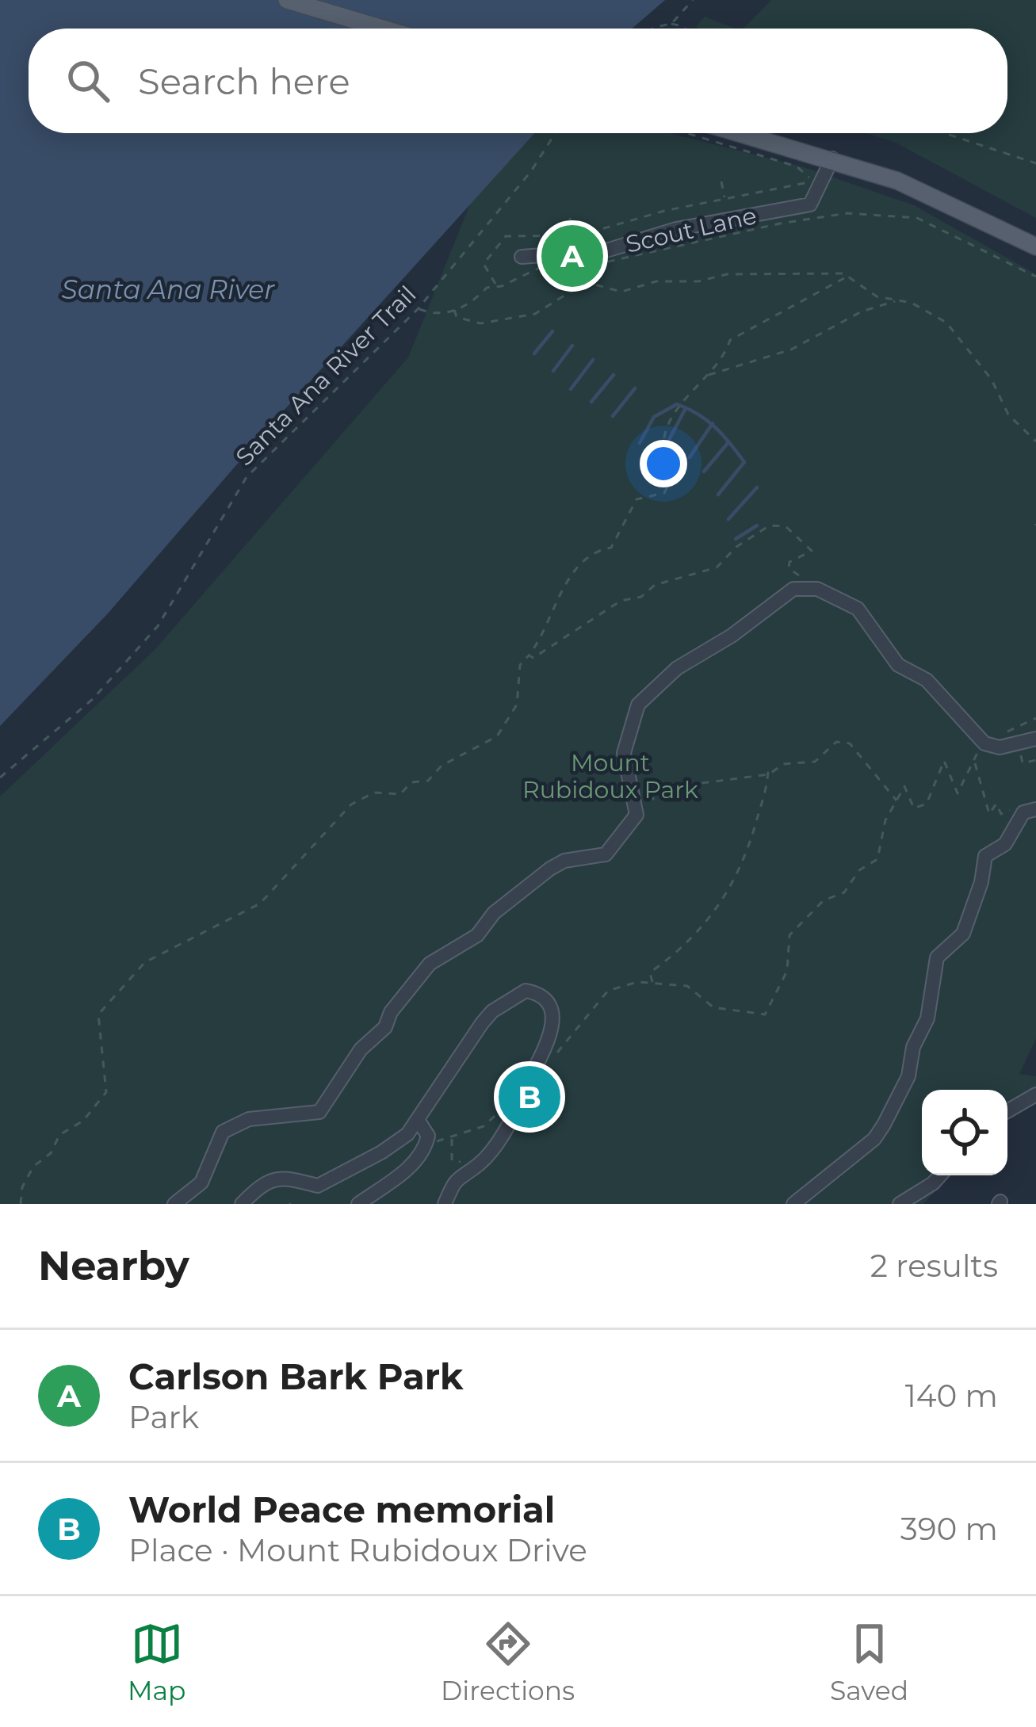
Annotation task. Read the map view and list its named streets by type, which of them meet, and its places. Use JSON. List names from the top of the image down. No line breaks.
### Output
{"streets":{"street":["Scout Lane"],"path":["Santa Ana River Trail"]},"water":["Santa Ana River"],"parks":["Mount Rubidoux Park"],"page":{"search":"Search here","pins":["A","B"],"heading":["Nearby","2 results"],"list":[{"mark":"A","name":"Carlson Bark Park","note":"Park","value":"140 m"},{"mark":"B","name":"World Peace memorial","note":"Place · Mount Rubidoux Drive","value":"390 m"}],"nav":["Map","Directions","Saved"]}}
